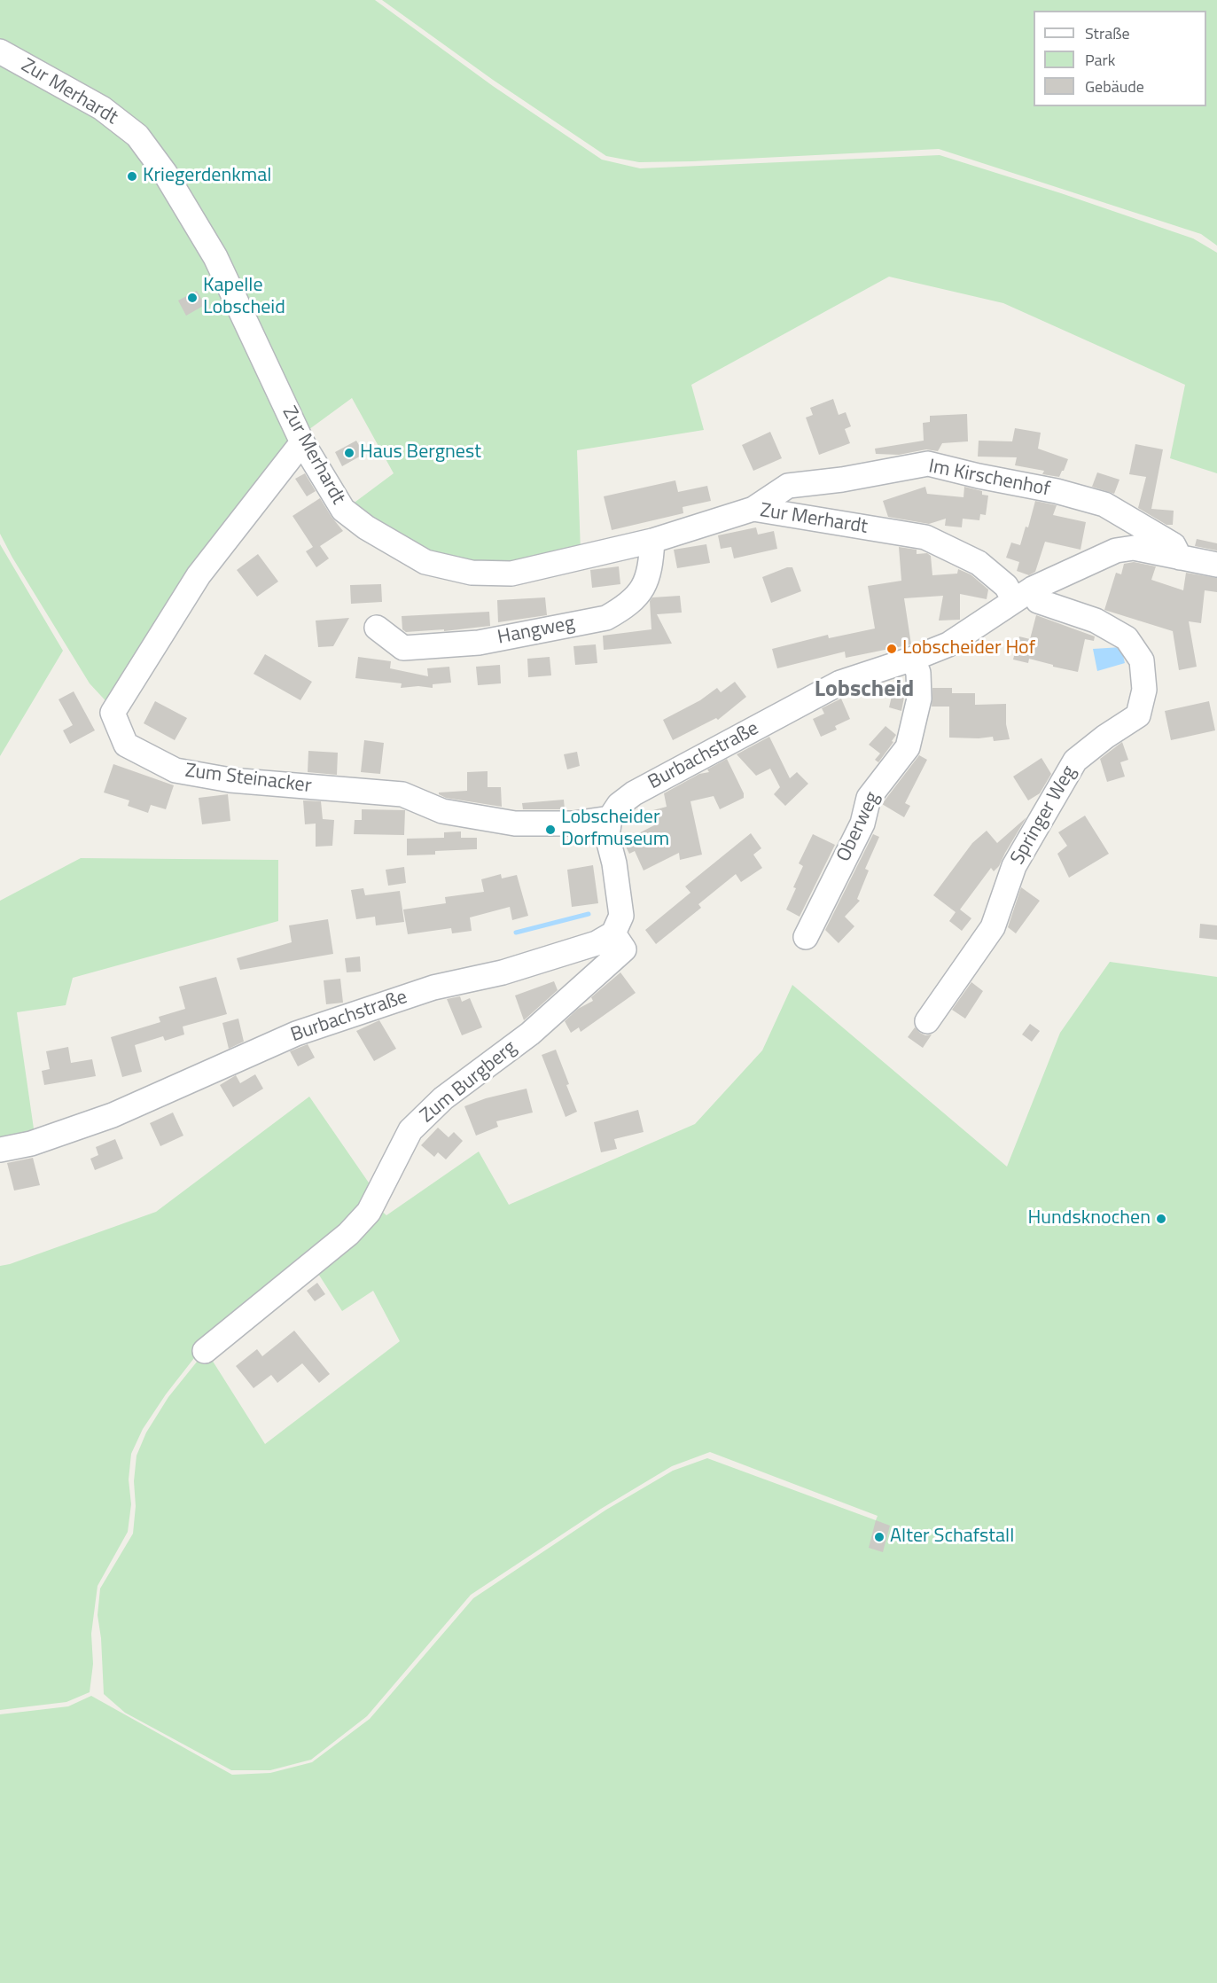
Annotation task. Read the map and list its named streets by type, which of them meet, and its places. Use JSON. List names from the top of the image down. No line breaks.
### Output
{"streets":{"street":["Zur Merhardt","Im Kirschenhof","Hangweg","Burbachstraße","Zum Steinacker","Springer Weg","Oberweg","Zum Burgberg"]},"crossings":[["Zur Merhardt","Im Kirschenhof"],["Zur Merhardt","Hangweg"],["Zur Merhardt","Burbachstraße"],["Zur Merhardt","Zum Steinacker"],["Zur Merhardt","Springer Weg"],["Im Kirschenhof","Burbachstraße"],["Burbachstraße","Zum Steinacker"],["Burbachstraße","Springer Weg"],["Burbachstraße","Oberweg"],["Burbachstraße","Zum Burgberg"]],"districts":["Lobscheid"],"places":["Kriegerdenkmal","Kapelle Lobscheid","Haus Bergnest","Lobscheider Hof","Lobscheider Dorfmuseum","Hundsknochen","Alter Schafstall"],"legend":["Straße","Park","Gebäude"]}
